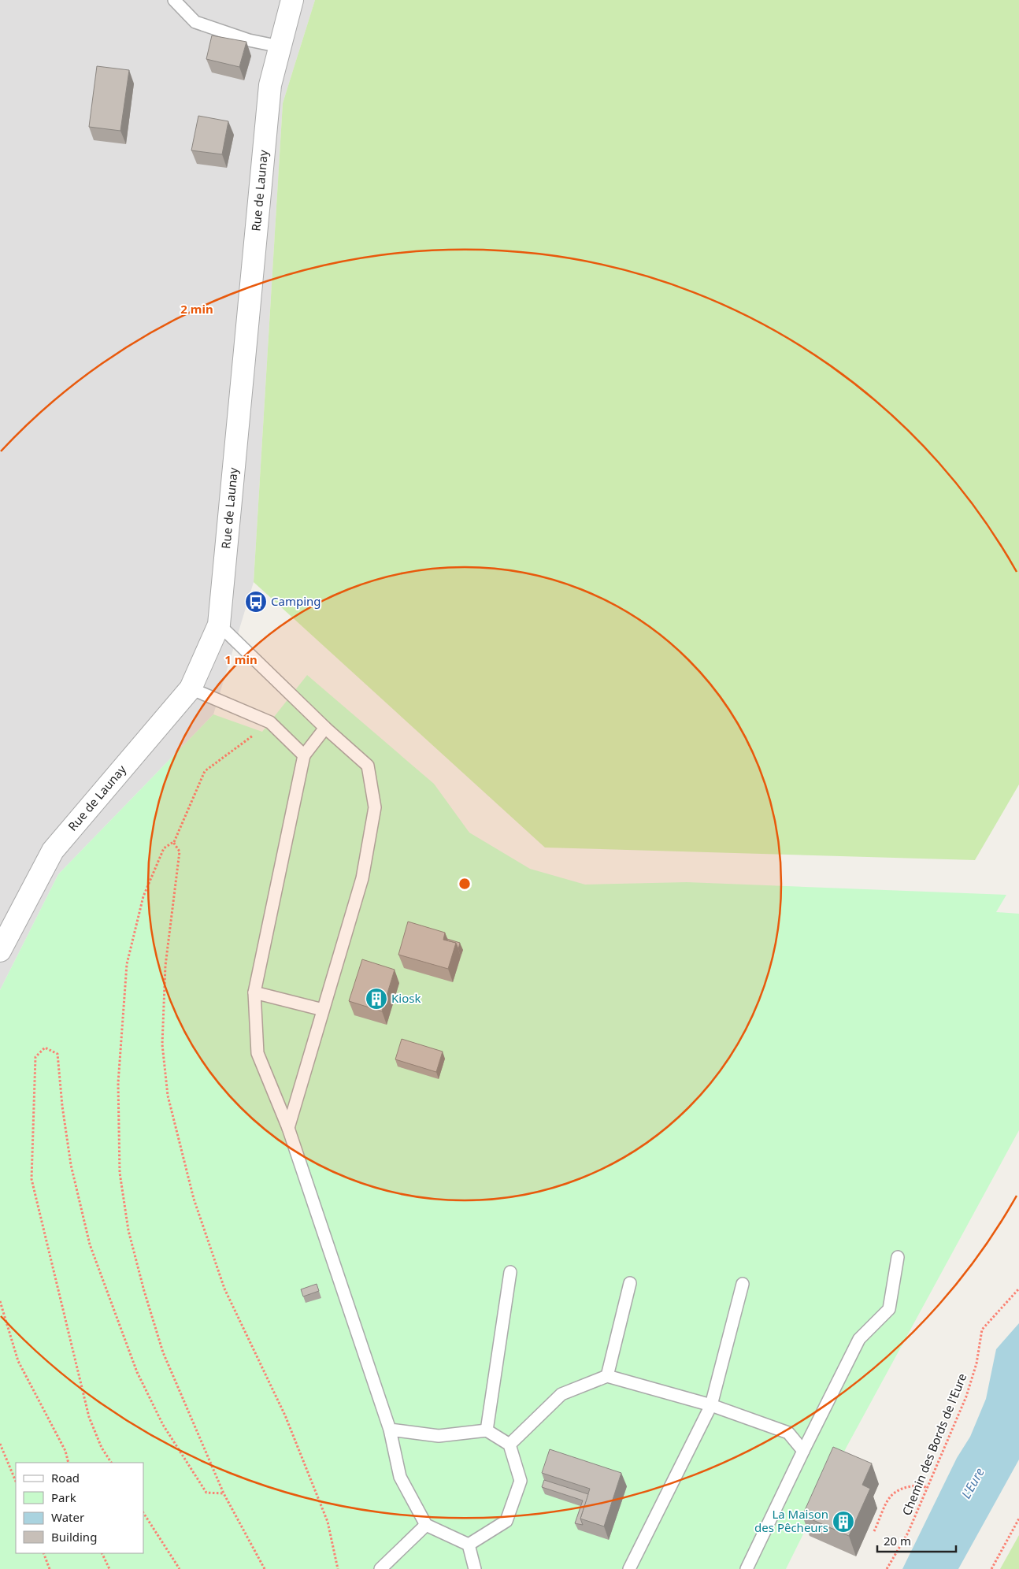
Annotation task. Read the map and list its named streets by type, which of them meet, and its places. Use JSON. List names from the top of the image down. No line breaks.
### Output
{"streets":{"street":["Rue de Launay"],"path":["Chemin des Bords de l'Eure"]},"water":["L'Eure"],"places":{"bus stop":["Camping"],"building":["Kiosk","La Maison des Pêcheurs"]},"legend":["Road","Park","Water","Building"],"scale_bar":"20 m","rings":["2 min","1 min"]}
